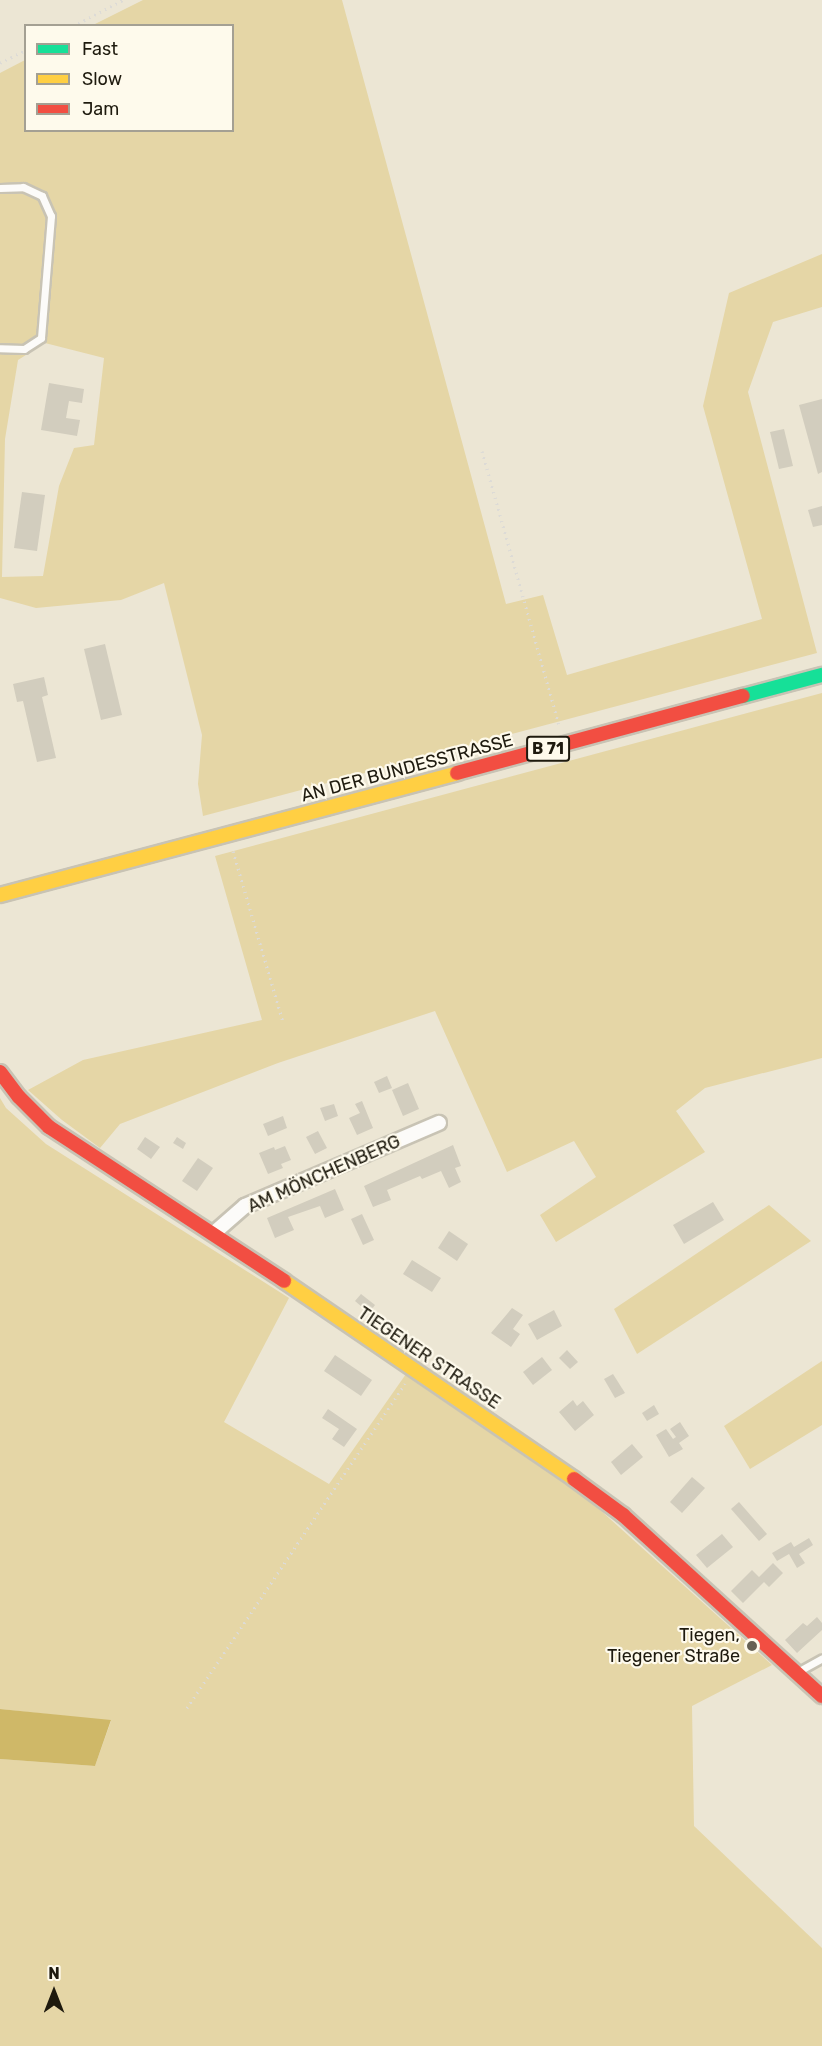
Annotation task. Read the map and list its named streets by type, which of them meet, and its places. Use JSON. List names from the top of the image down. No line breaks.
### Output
{"streets":{"street":["B 71","AN DER BUNDESSTRASSE","AM MÖNCHENBERG","TIEGENER STRASSE"]},"crossings":[["AM MÖNCHENBERG","TIEGENER STRASSE"]],"places":["Tiegen, Tiegener Straße"],"legend":["Fast","Slow","Jam"],"north":"top"}
